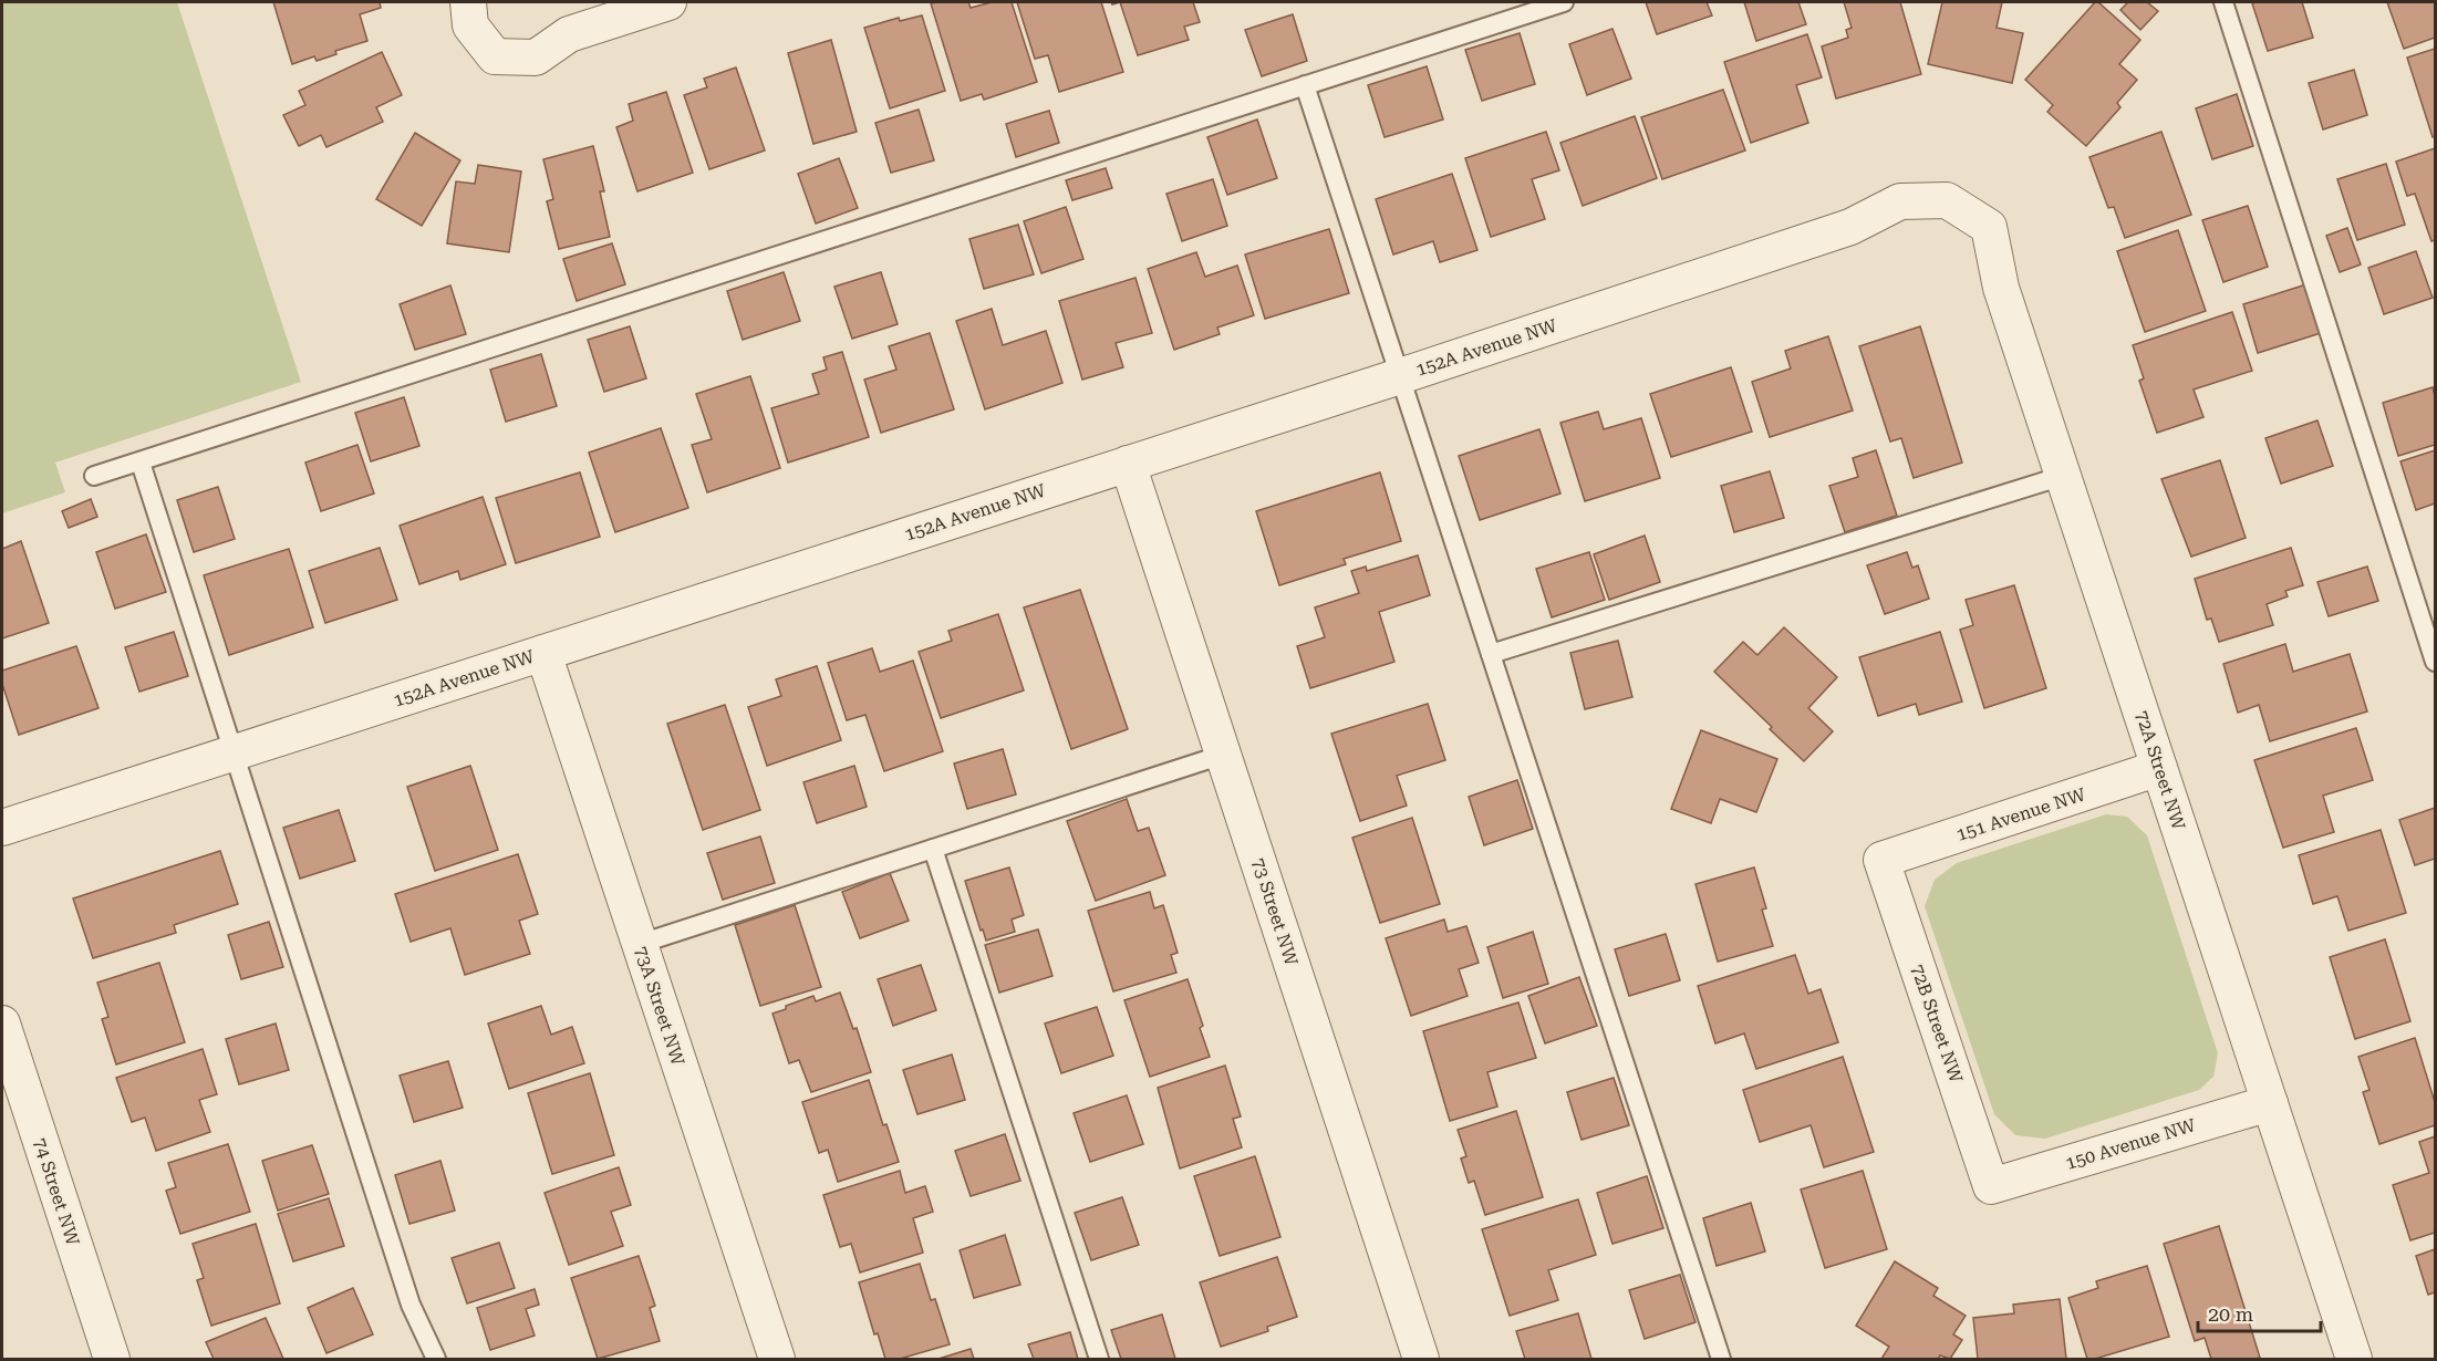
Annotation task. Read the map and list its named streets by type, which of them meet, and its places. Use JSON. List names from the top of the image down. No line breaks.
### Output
{"streets":{"street":["152A Avenue NW","72A Street NW","151 Avenue NW","73 Street NW","73A Street NW","72B Street NW","150 Avenue NW","74 Street NW"]},"crossings":[["152A Avenue NW","72A Street NW"],["152A Avenue NW","73 Street NW"],["152A Avenue NW","73A Street NW"],["72A Street NW","151 Avenue NW"],["72A Street NW","150 Avenue NW"],["151 Avenue NW","72B Street NW"],["72B Street NW","150 Avenue NW"]],"scale_bar":"20 m"}
